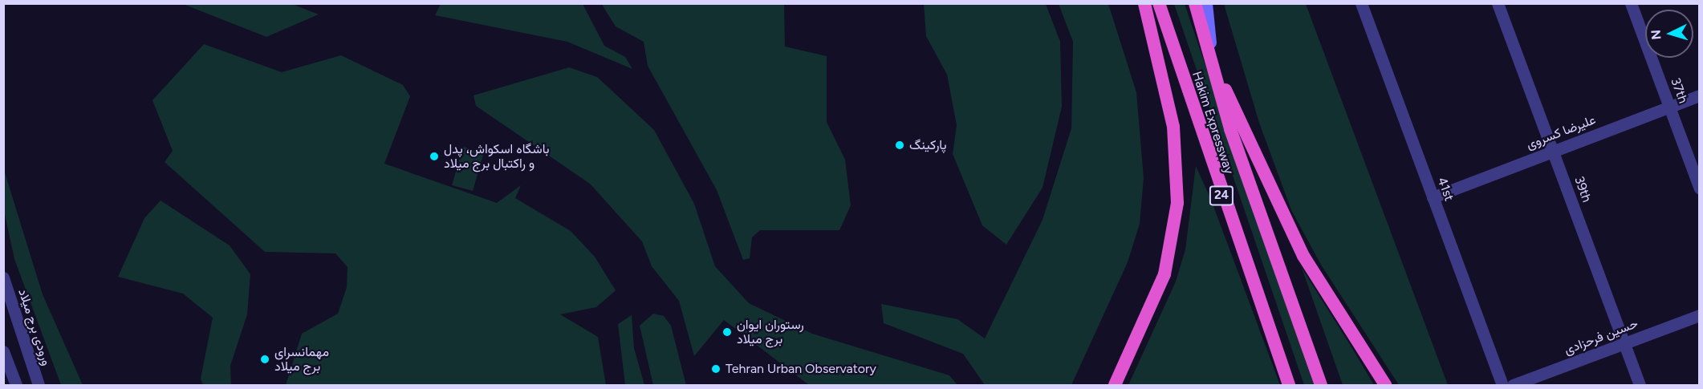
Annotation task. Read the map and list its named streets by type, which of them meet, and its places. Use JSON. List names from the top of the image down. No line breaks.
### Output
{"streets":{"highway":["Hakim Expressway","24"],"street":["37th","علیرضا کسروی","41st","39th","ورودی برج میلاد","حسین فرحزادی"]},"crossings":[["37th","علیرضا کسروی"],["علیرضا کسروی","41st"],["علیرضا کسروی","39th"],["39th","حسین فرحزادی"]],"places":["پارکینگ","باشگاه اسکواش، پدل و راکتبال برج میلاد","رستوران ایوان برج میلاد","مهمانسرای برج میلاد","Tehran Urban Observatory"],"north":"left"}
